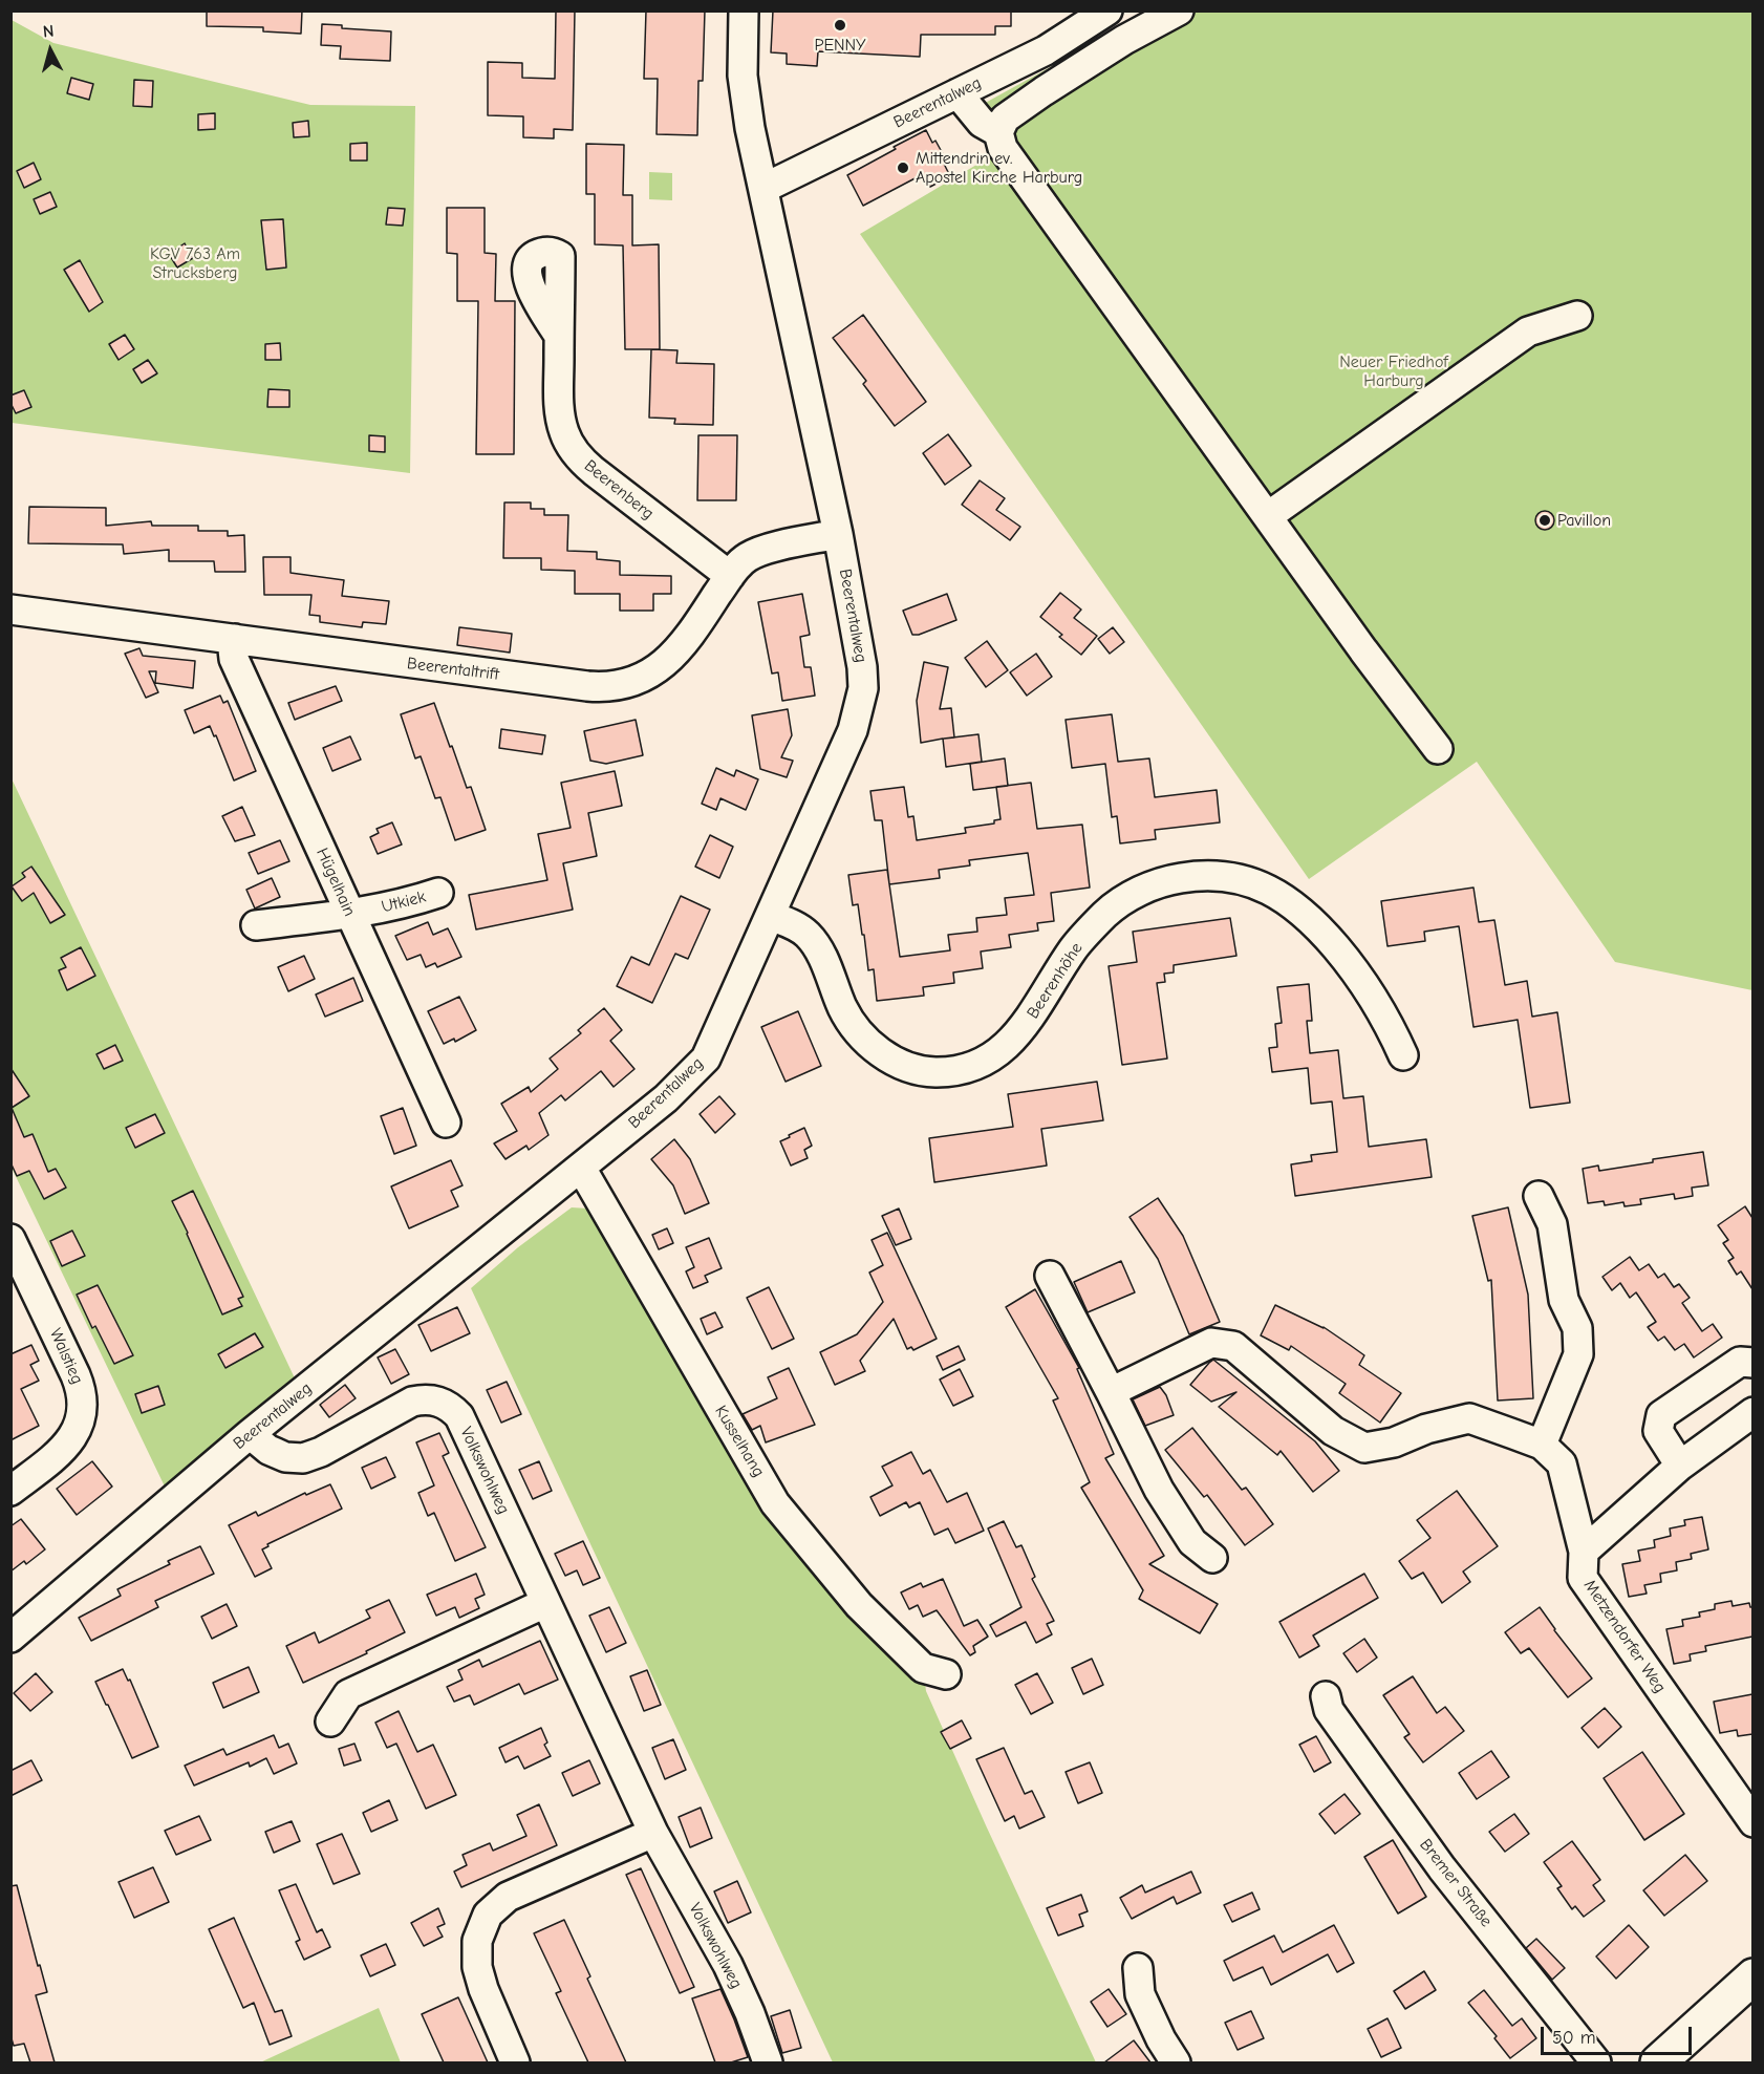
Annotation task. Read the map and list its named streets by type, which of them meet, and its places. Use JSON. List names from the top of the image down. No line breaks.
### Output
{"streets":{"street":["Beerentalweg","Beerenberg","Beerentaltrift","Hügelhain","Utkiek","Beerenhöhe","Walstieg","Kusselhang","Volkswohlweg","Metzendorfer Weg","Bremer Straße"]},"crossings":[["Beerentalweg","Beerentaltrift"],["Beerentalweg","Beerenhöhe"],["Beerentalweg","Kusselhang"],["Beerentalweg","Volkswohlweg"],["Beerenberg","Beerentaltrift"],["Beerentaltrift","Hügelhain"],["Hügelhain","Utkiek"]],"parks":["KGV 763 Am Strucksberg","Neuer Friedhof Harburg"],"places":["PENNY","Mittendrin ev. Apostel Kirche Harburg","Pavillon"],"scale_bar":"50 m","north":"top"}
